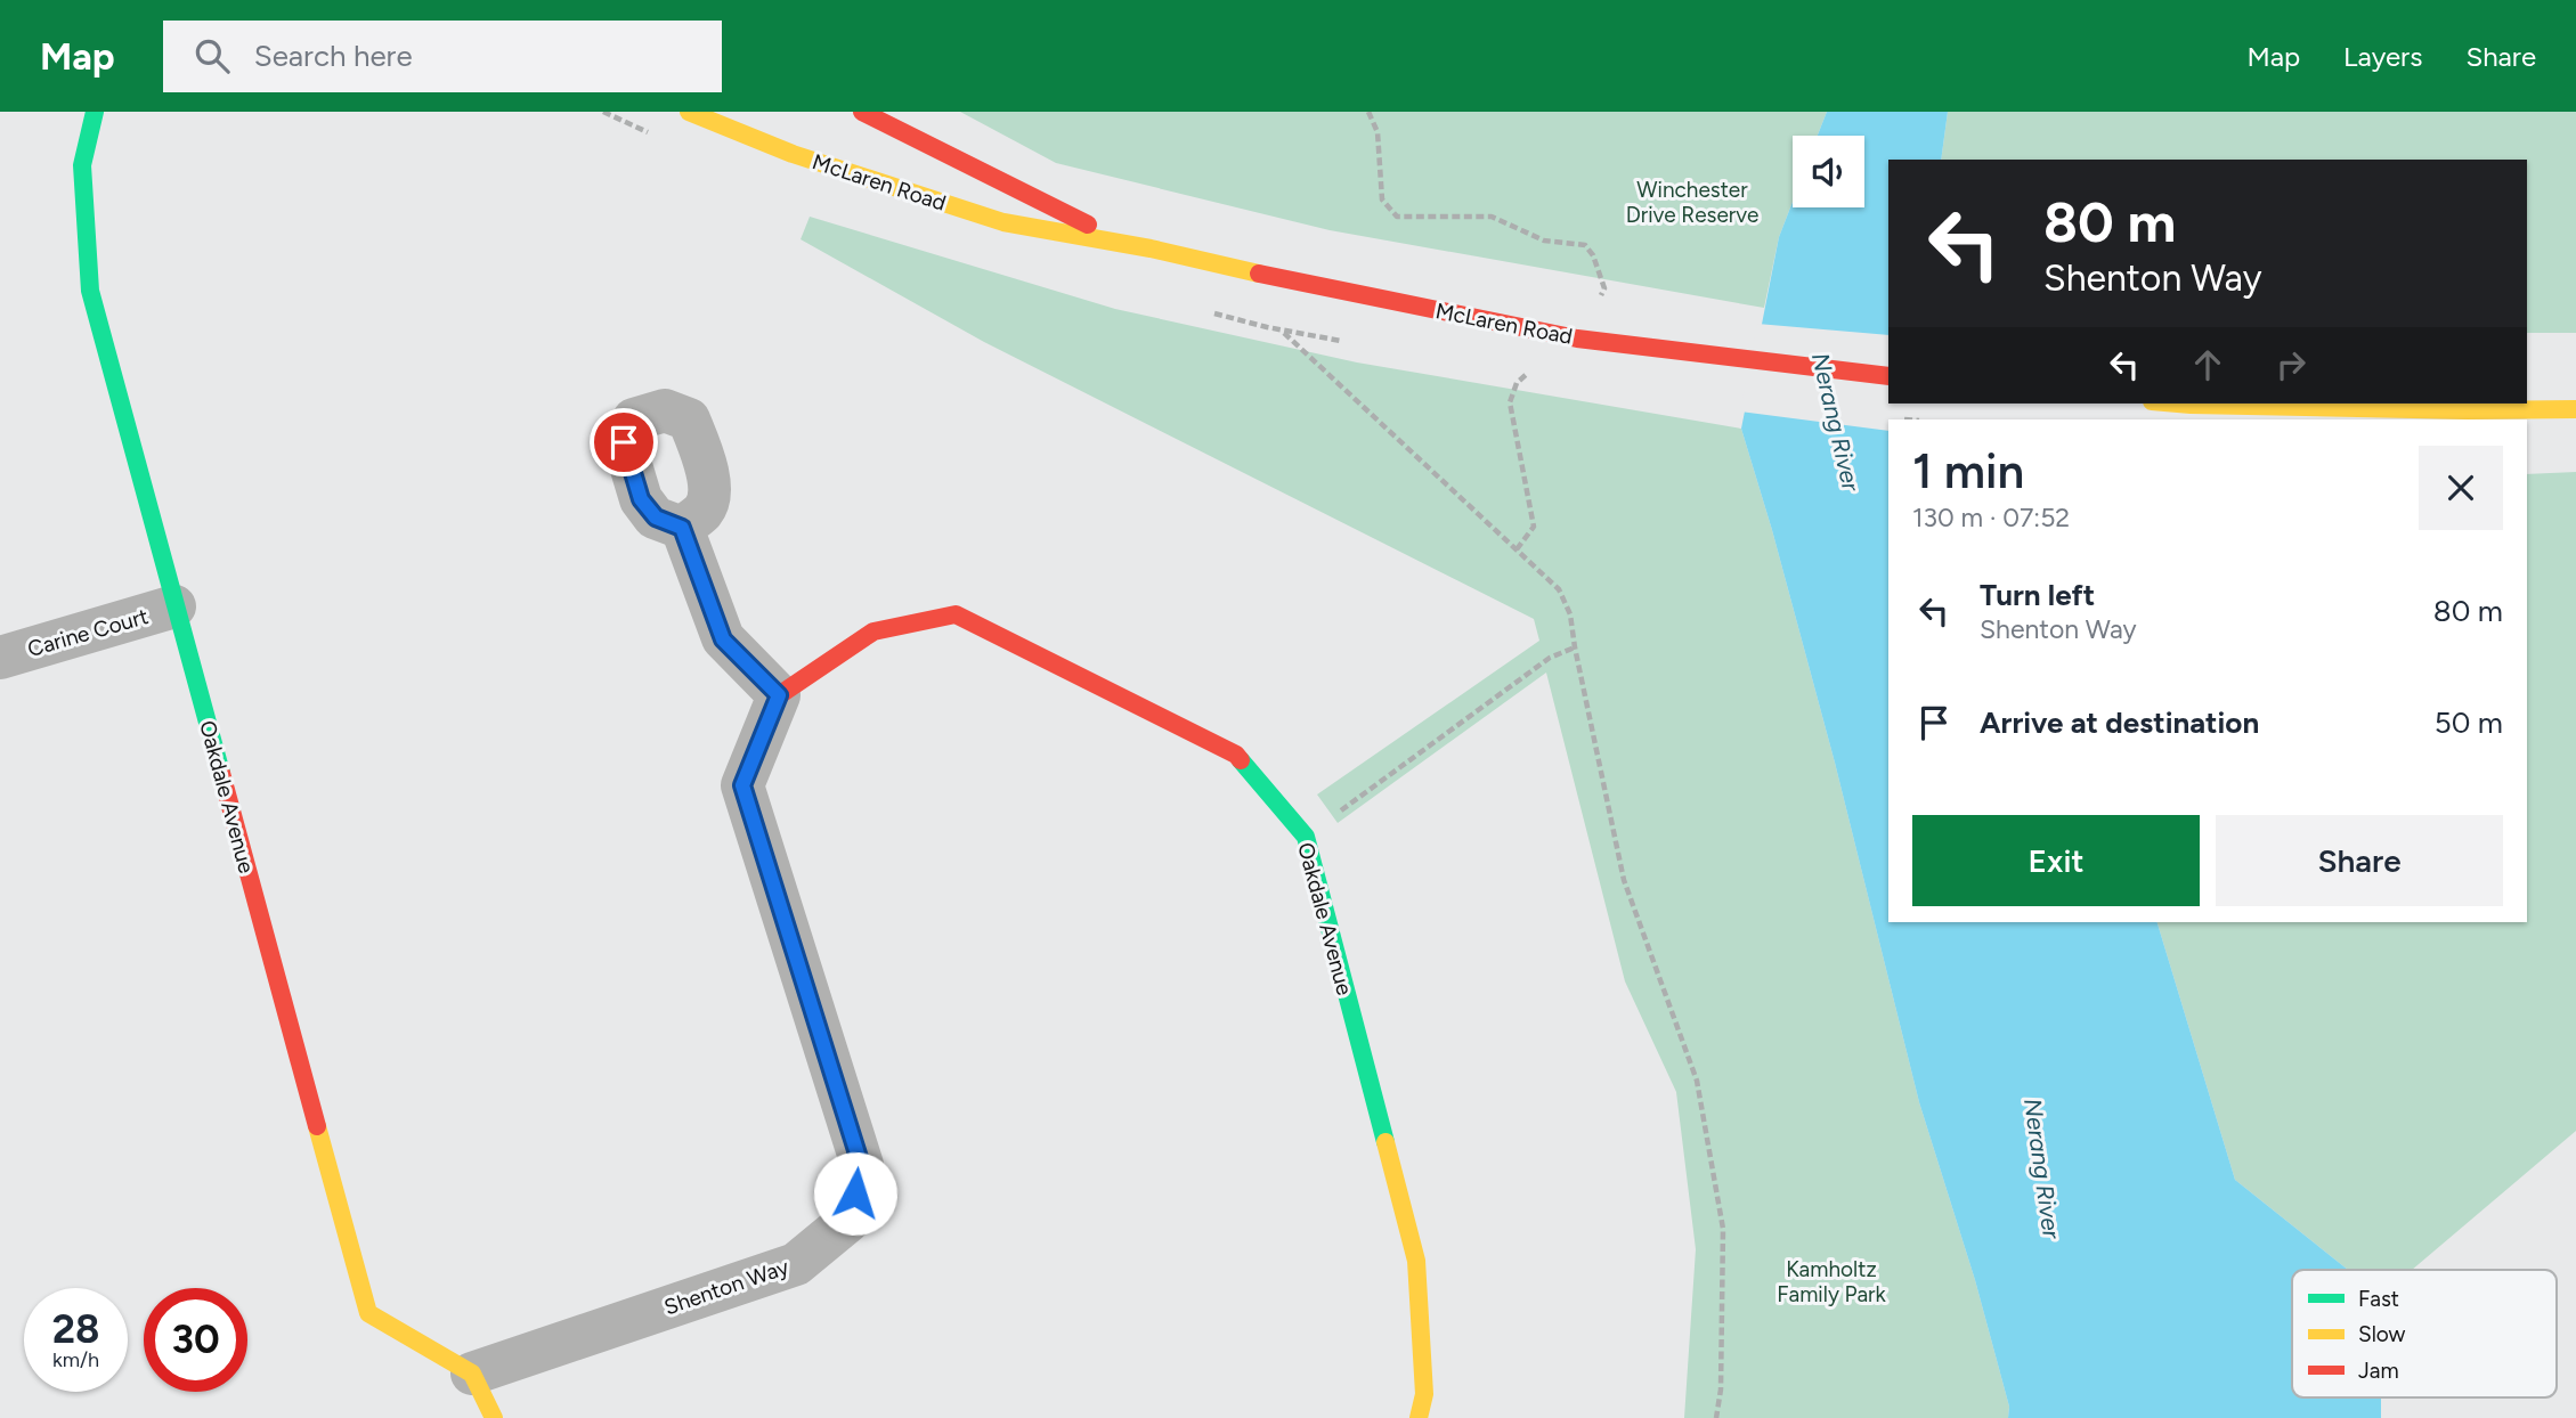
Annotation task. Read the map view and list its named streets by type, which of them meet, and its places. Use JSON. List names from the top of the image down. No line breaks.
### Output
{"streets":{"street":["McLaren Road","Carine Court","Oakdale Avenue","Shenton Way"]},"crossings":[["Carine Court","Oakdale Avenue"],["Oakdale Avenue","Shenton Way"]],"water":["Nerang River"],"parks":["Winchester Drive Reserve","Kamholtz Family Park"],"legend":["Fast","Slow","Jam"],"page":{"header":"Map","search":"Search here","nav":["Map","Layers","Share"],"turn":["80 m","Shenton Way"],"heading":["1 min","130 m · 07:52"],"list":[{"name":"Turn left","note":"Shenton Way","value":"80 m"},{"name":"Arrive at destination","value":"50 m"}],"buttons":["Exit","Share"],"speed":"28 km/h","limit":"30"}}
